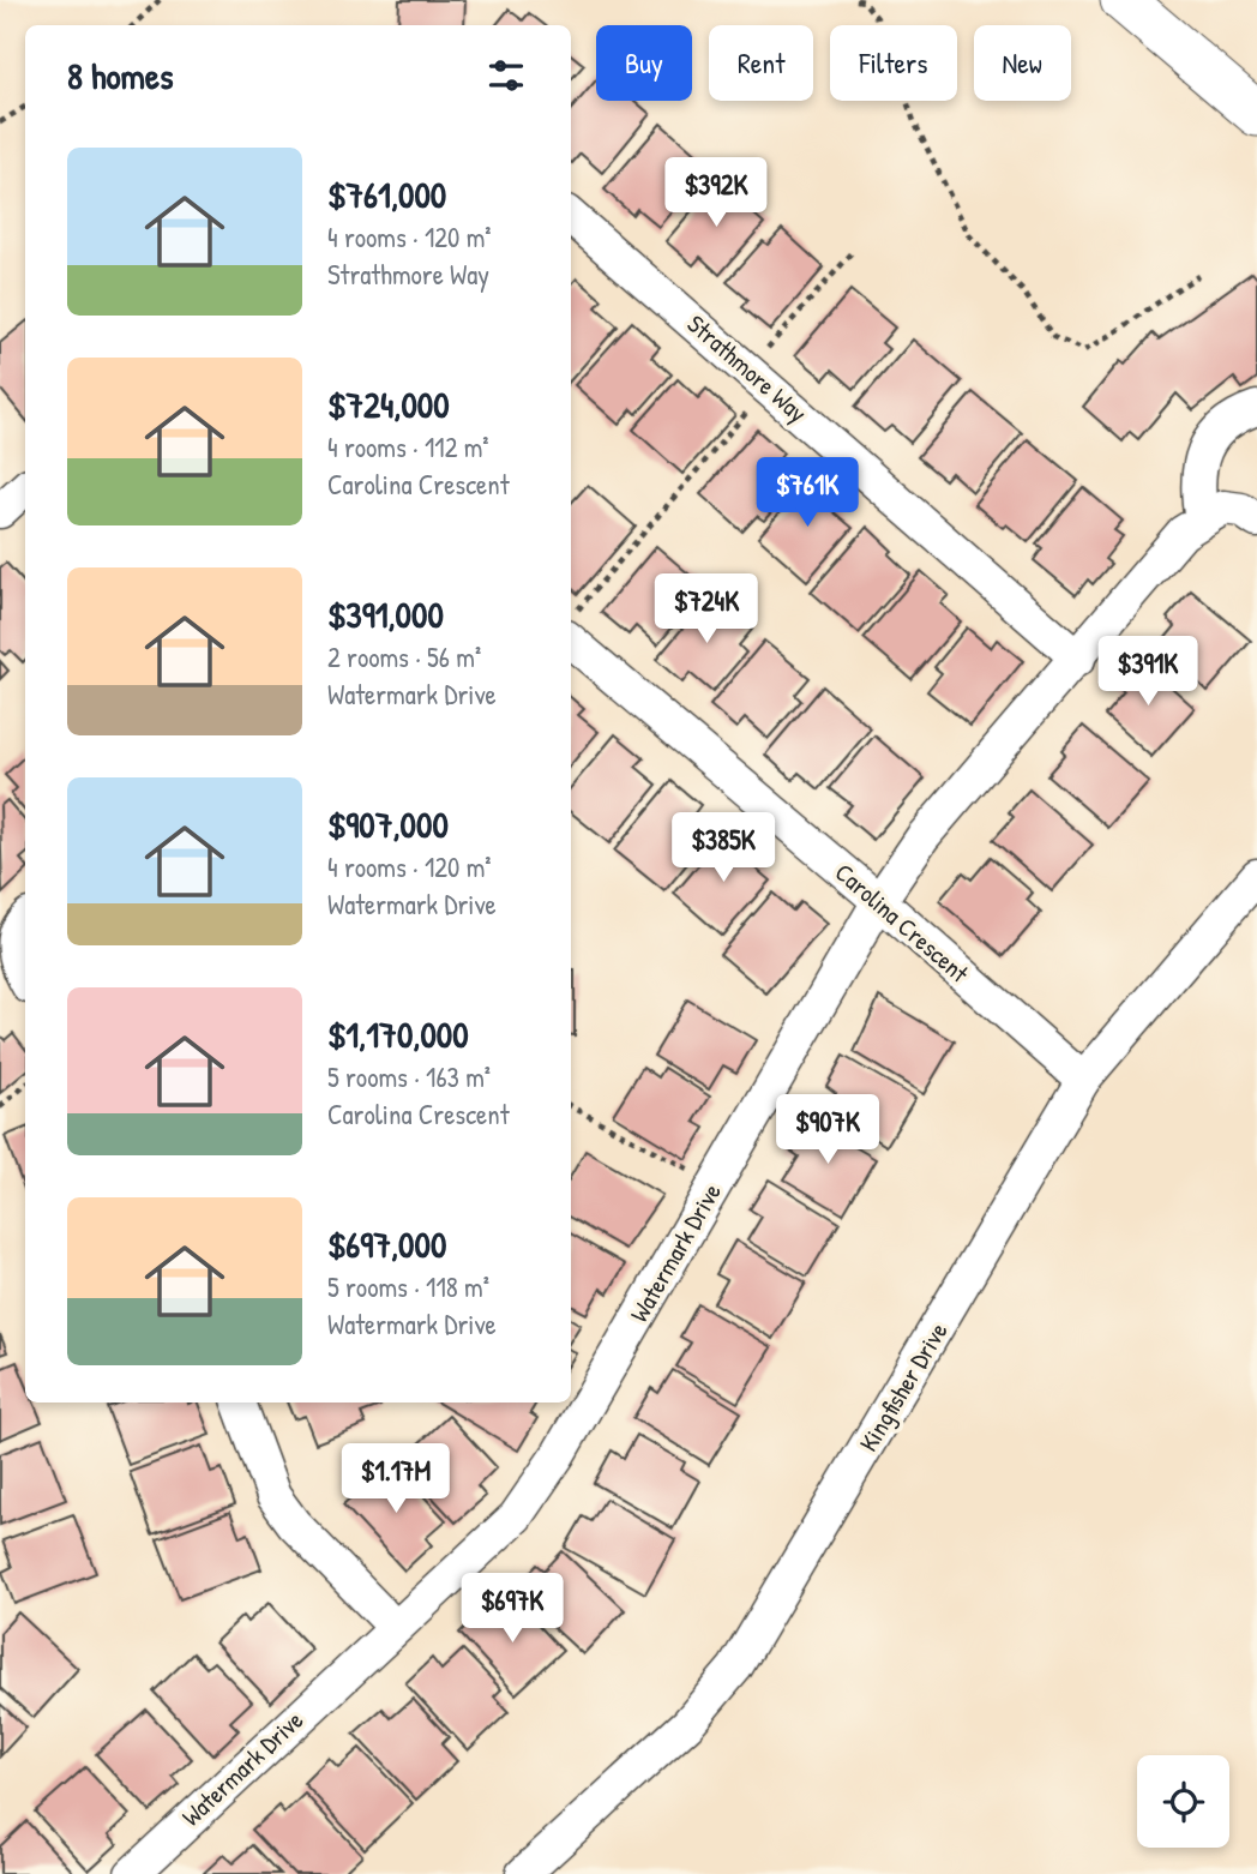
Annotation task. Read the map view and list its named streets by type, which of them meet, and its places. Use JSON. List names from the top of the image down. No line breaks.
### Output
{"streets":{"street":["Strathmore Way","Carolina Crescent","Watermark Drive","Kingfisher Drive"]},"crossings":[["Strathmore Way","Watermark Drive"],["Carolina Crescent","Watermark Drive"],["Carolina Crescent","Kingfisher Drive"]],"page":{"chip":["Buy","Rent","Filters","New"],"heading":"8 homes","list":[{"name":"$761,000","note":"4 rooms · 120 m² · Strathmore Way"},{"name":"$724,000","note":"4 rooms · 112 m² · Carolina Crescent"},{"name":"$391,000","note":"2 rooms · 56 m² · Watermark Drive"},{"name":"$907,000","note":"4 rooms · 120 m² · Watermark Drive"},{"name":"$1,170,000","note":"5 rooms · 163 m² · Carolina Crescent"},{"name":"$697,000","note":"5 rooms · 118 m² · Watermark Drive"}],"price":["$392K","$761K","$724K","$391K","$385K","$907K","$1.17M","$697K"]}}
